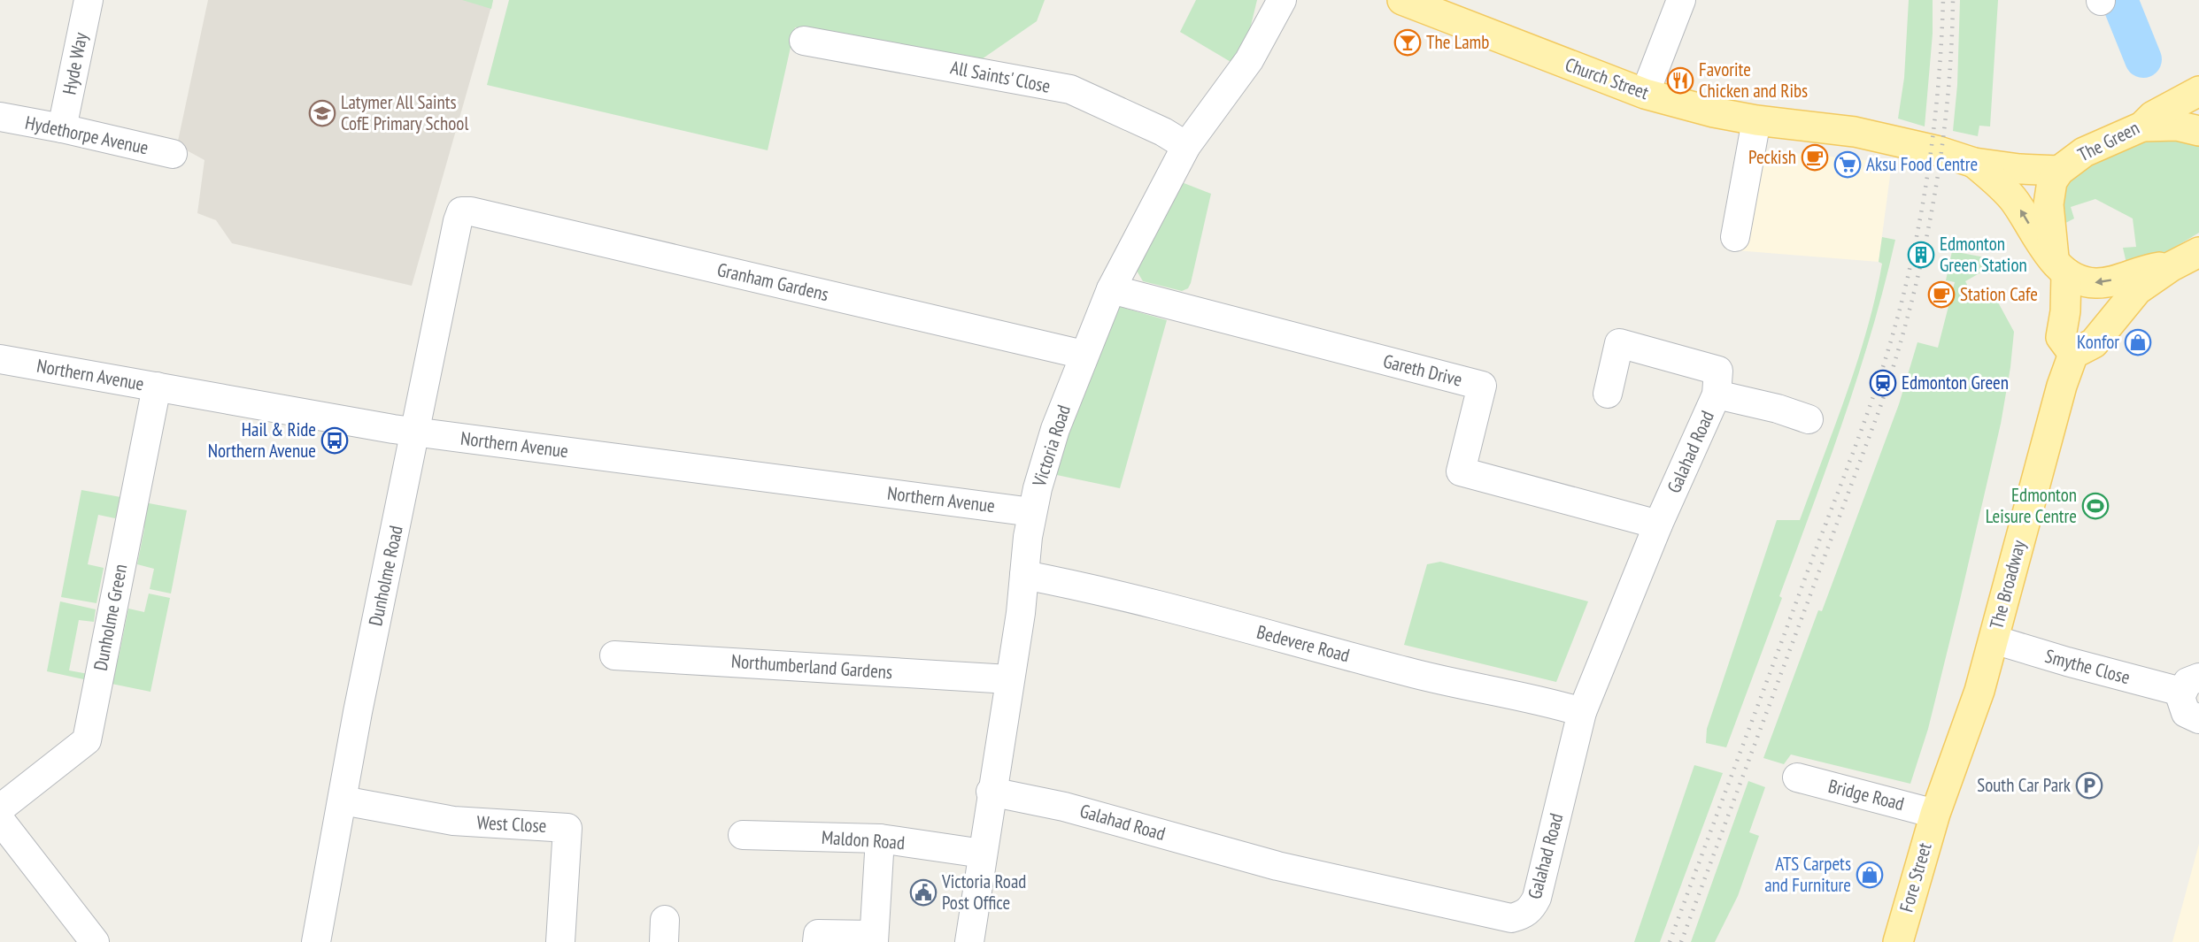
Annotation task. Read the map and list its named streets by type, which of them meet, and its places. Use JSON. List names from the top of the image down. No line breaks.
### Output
{"streets":{"main road":["Church Street","The Green","The Broadway","Fore Street"],"street":["Hyde Way","All Saints' Close","Hydethorpe Avenue","Granham Gardens","Gareth Drive","Northern Avenue","Victoria Road","Galahad Road","Dunholme Road","Dunholme Green","Bedevere Road","Northumberland Gardens","Smythe Close","Bridge Road","West Close","Maldon Road"]},"crossings":[["Hyde Way","Hydethorpe Avenue"],["All Saints' Close","Victoria Road"],["Church Street","The Green"],["Granham Gardens","Victoria Road"],["Granham Gardens","Dunholme Road"],["Gareth Drive","Victoria Road"],["Gareth Drive","Galahad Road"],["Northern Avenue","Victoria Road"],["Northern Avenue","Dunholme Road"],["Northern Avenue","Dunholme Green"],["Victoria Road","Galahad Road"],["Victoria Road","Bedevere Road"],["Victoria Road","Northumberland Gardens"],["Victoria Road","Maldon Road"],["Galahad Road","Bedevere Road"],["Dunholme Road","West Close"],["The Broadway","Smythe Close"],["The Broadway","Bridge Road"],["The Broadway","Fore Street"],["Bridge Road","Fore Street"]],"places":{"bar":["The Lamb"],"restaurant":["Favorite Chicken and Ribs"],"school or university":["Latymer All Saints CofE Primary School"],"cafe":["Peckish","Station Cafe"],"supermarket":["Aksu Food Centre"],"building":["Edmonton Green Station"],"shop":["Konfor","ATS Carpets and Furniture"],"station":["Edmonton Green"],"bus stop":["Hail & Ride Northern Avenue"],"sports":["Edmonton Leisure Centre"],"parking":["South Car Park"],"public building":["Victoria Road Post Office"]}}
